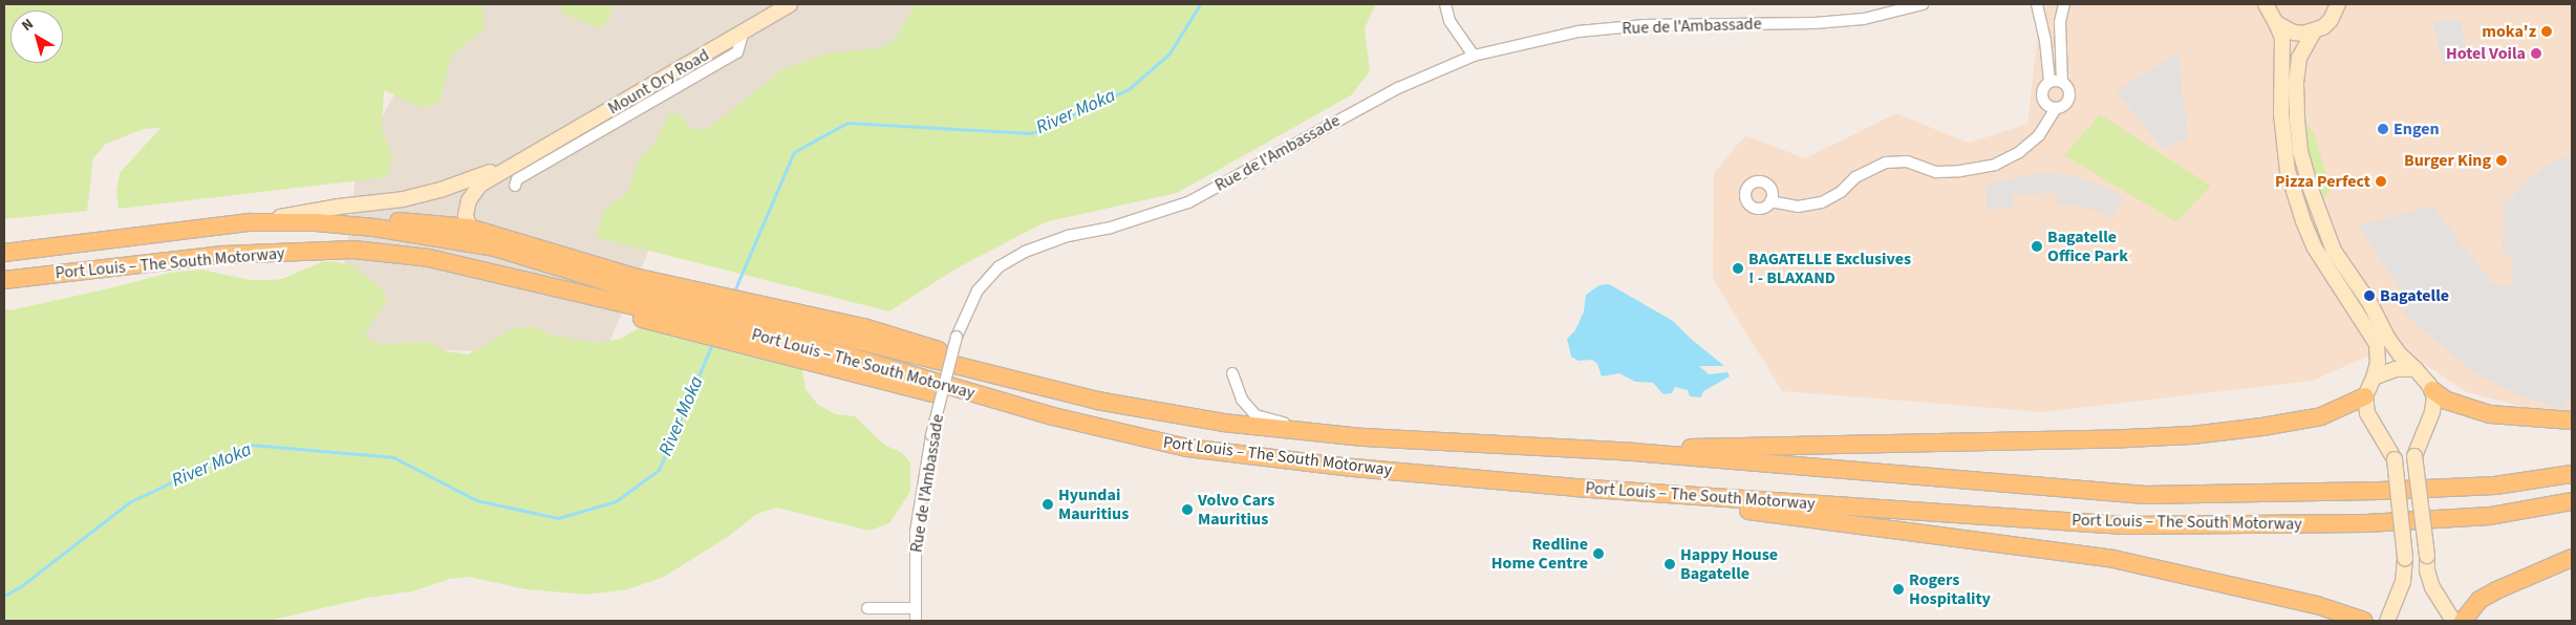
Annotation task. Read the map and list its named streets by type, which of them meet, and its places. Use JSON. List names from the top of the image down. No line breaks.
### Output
{"streets":{"highway":["Port Louis – The South Motorway"],"main road":["Mount Ory Road"],"street":["Rue de l'Ambassade"]},"crossings":[["Mount Ory Road","Port Louis – The South Motorway"]],"water":["River Moka"],"places":["moka'z","Hotel Voila","Engen","Burger King","Pizza Perfect","Bagatelle Office Park","BAGATELLE Exclusives ! - BLAXAND","Bagatelle","Hyundai Mauritius","Volvo Cars Mauritius","Redline Home Centre","Happy House Bagatelle","Rogers Hospitality"],"north":"top left"}
